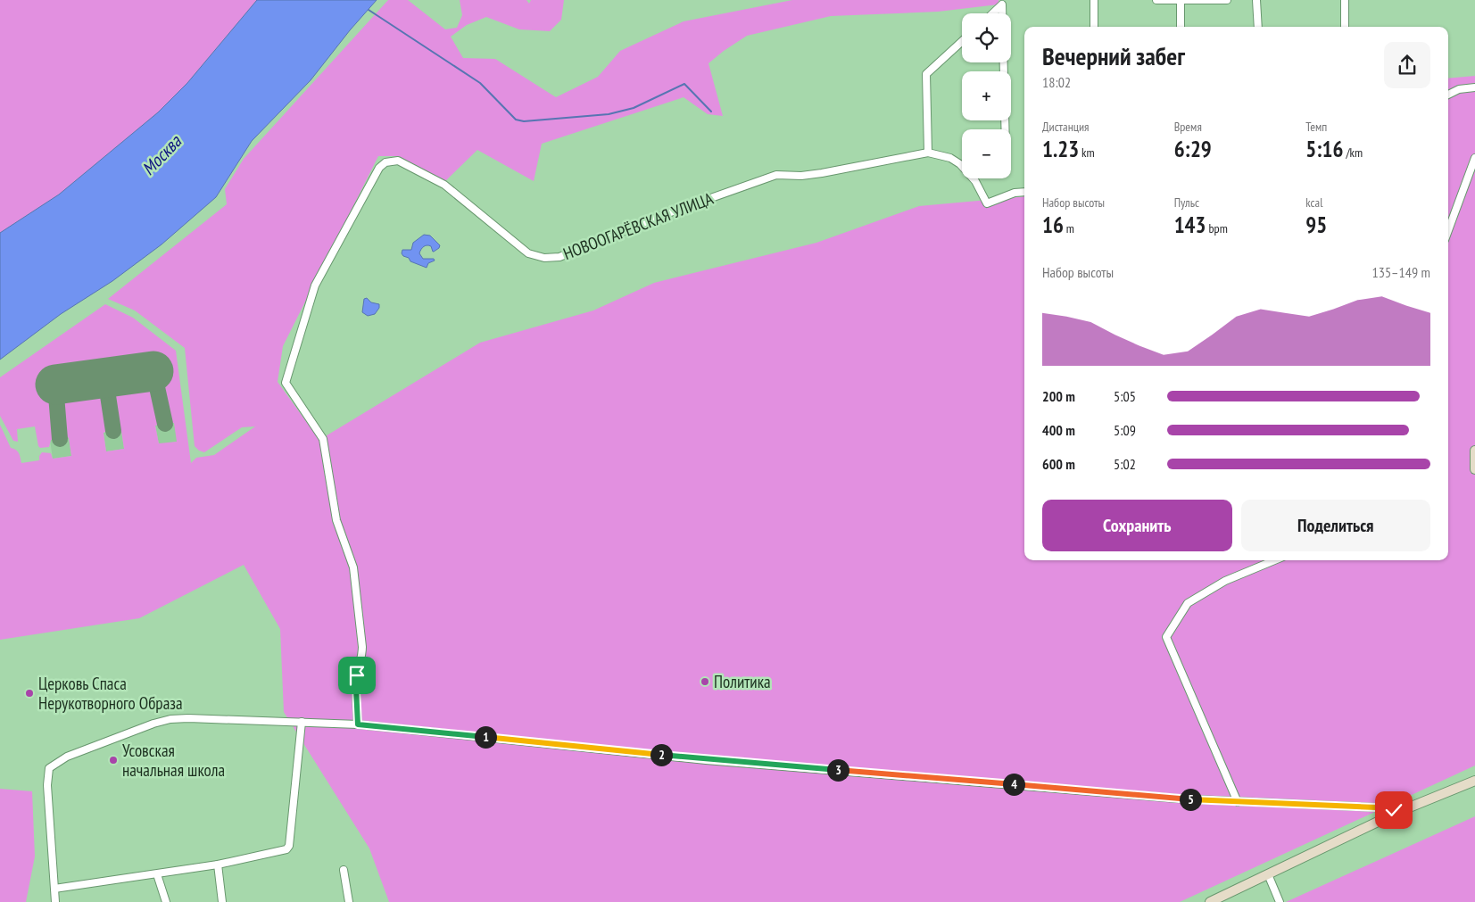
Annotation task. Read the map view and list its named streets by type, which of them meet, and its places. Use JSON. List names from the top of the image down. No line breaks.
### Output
{"streets":{"street":["НОВООГАРЁВСКАЯ УЛИЦА"]},"water":["Москва"],"places":["Политика","Церковь Спаса Нерукотворного Образа","Усовская начальная школа"],"page":{"map_buttons":["+","−"],"heading":["Вечерний забег","18:02"],"stats":[["Дистанция","1.23 km"],["Время","6:29"],["Темп","5:16 /km"],["Набор высоты","16 m"],["Пульс","143 bpm"],["kcal","95"]],"chart":["Набор высоты","135–149 m"],"list":[{"name":"200 m","note":"5:05"},{"name":"400 m","note":"5:09"},{"name":"600 m","note":"5:02"}],"buttons":["Сохранить","Поделиться"],"pins":["1","2","3","4","5"]}}
